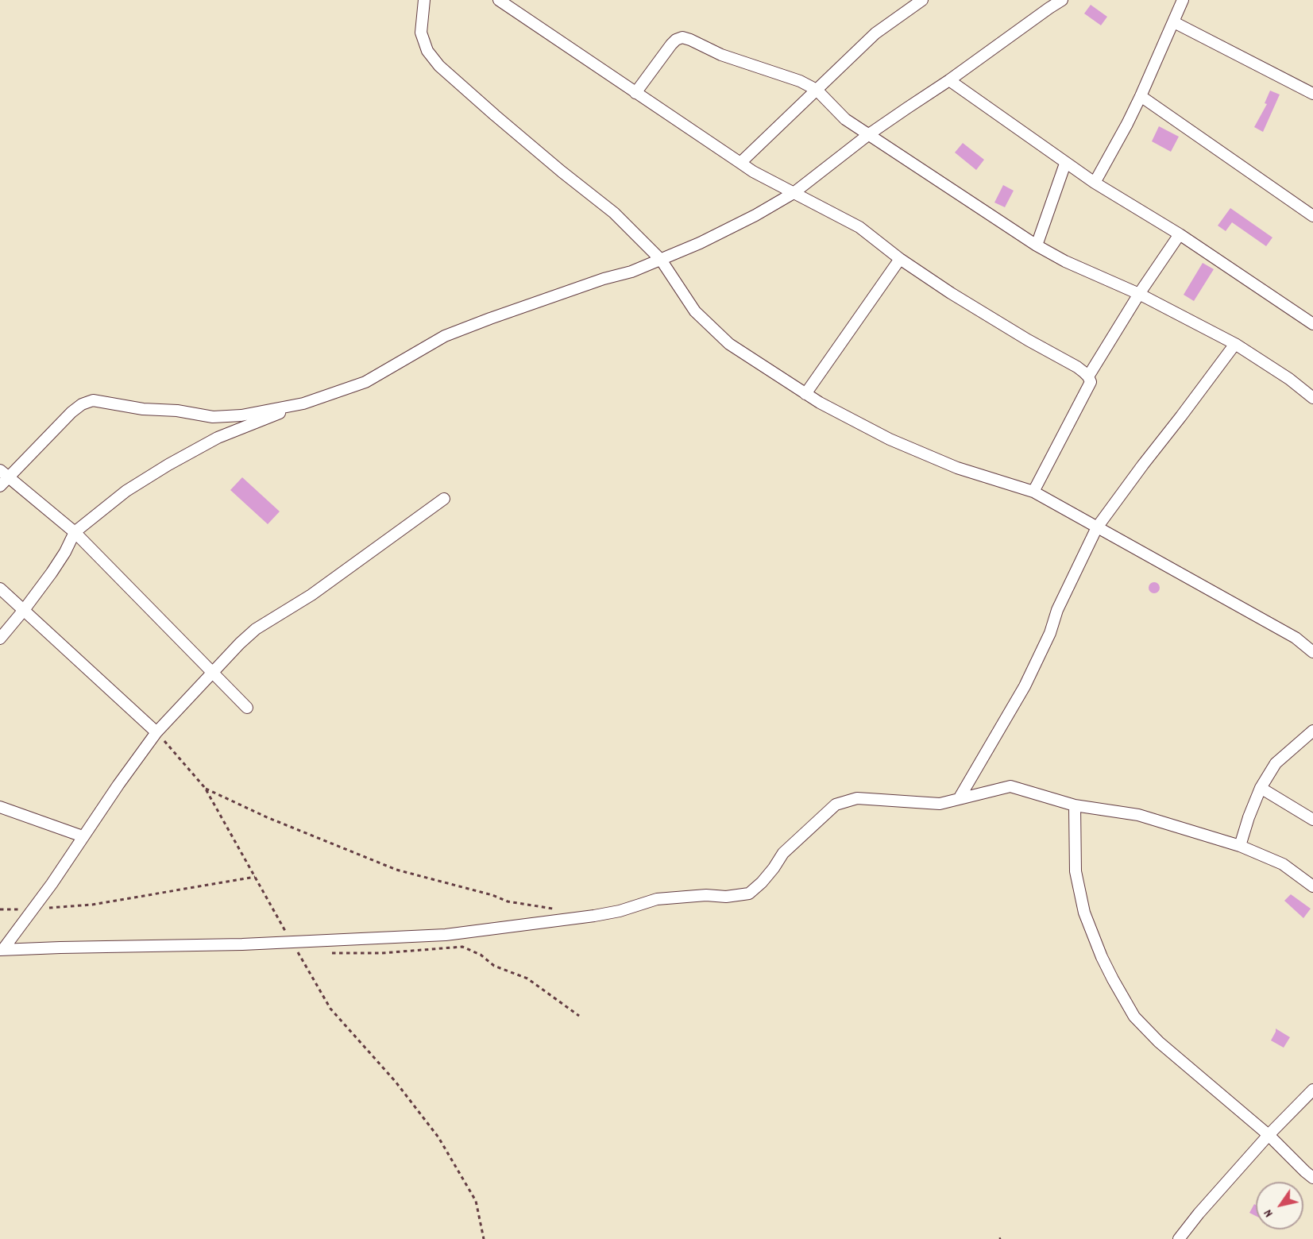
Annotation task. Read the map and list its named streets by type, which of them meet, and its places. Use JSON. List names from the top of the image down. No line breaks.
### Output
{"north":"bottom left"}
